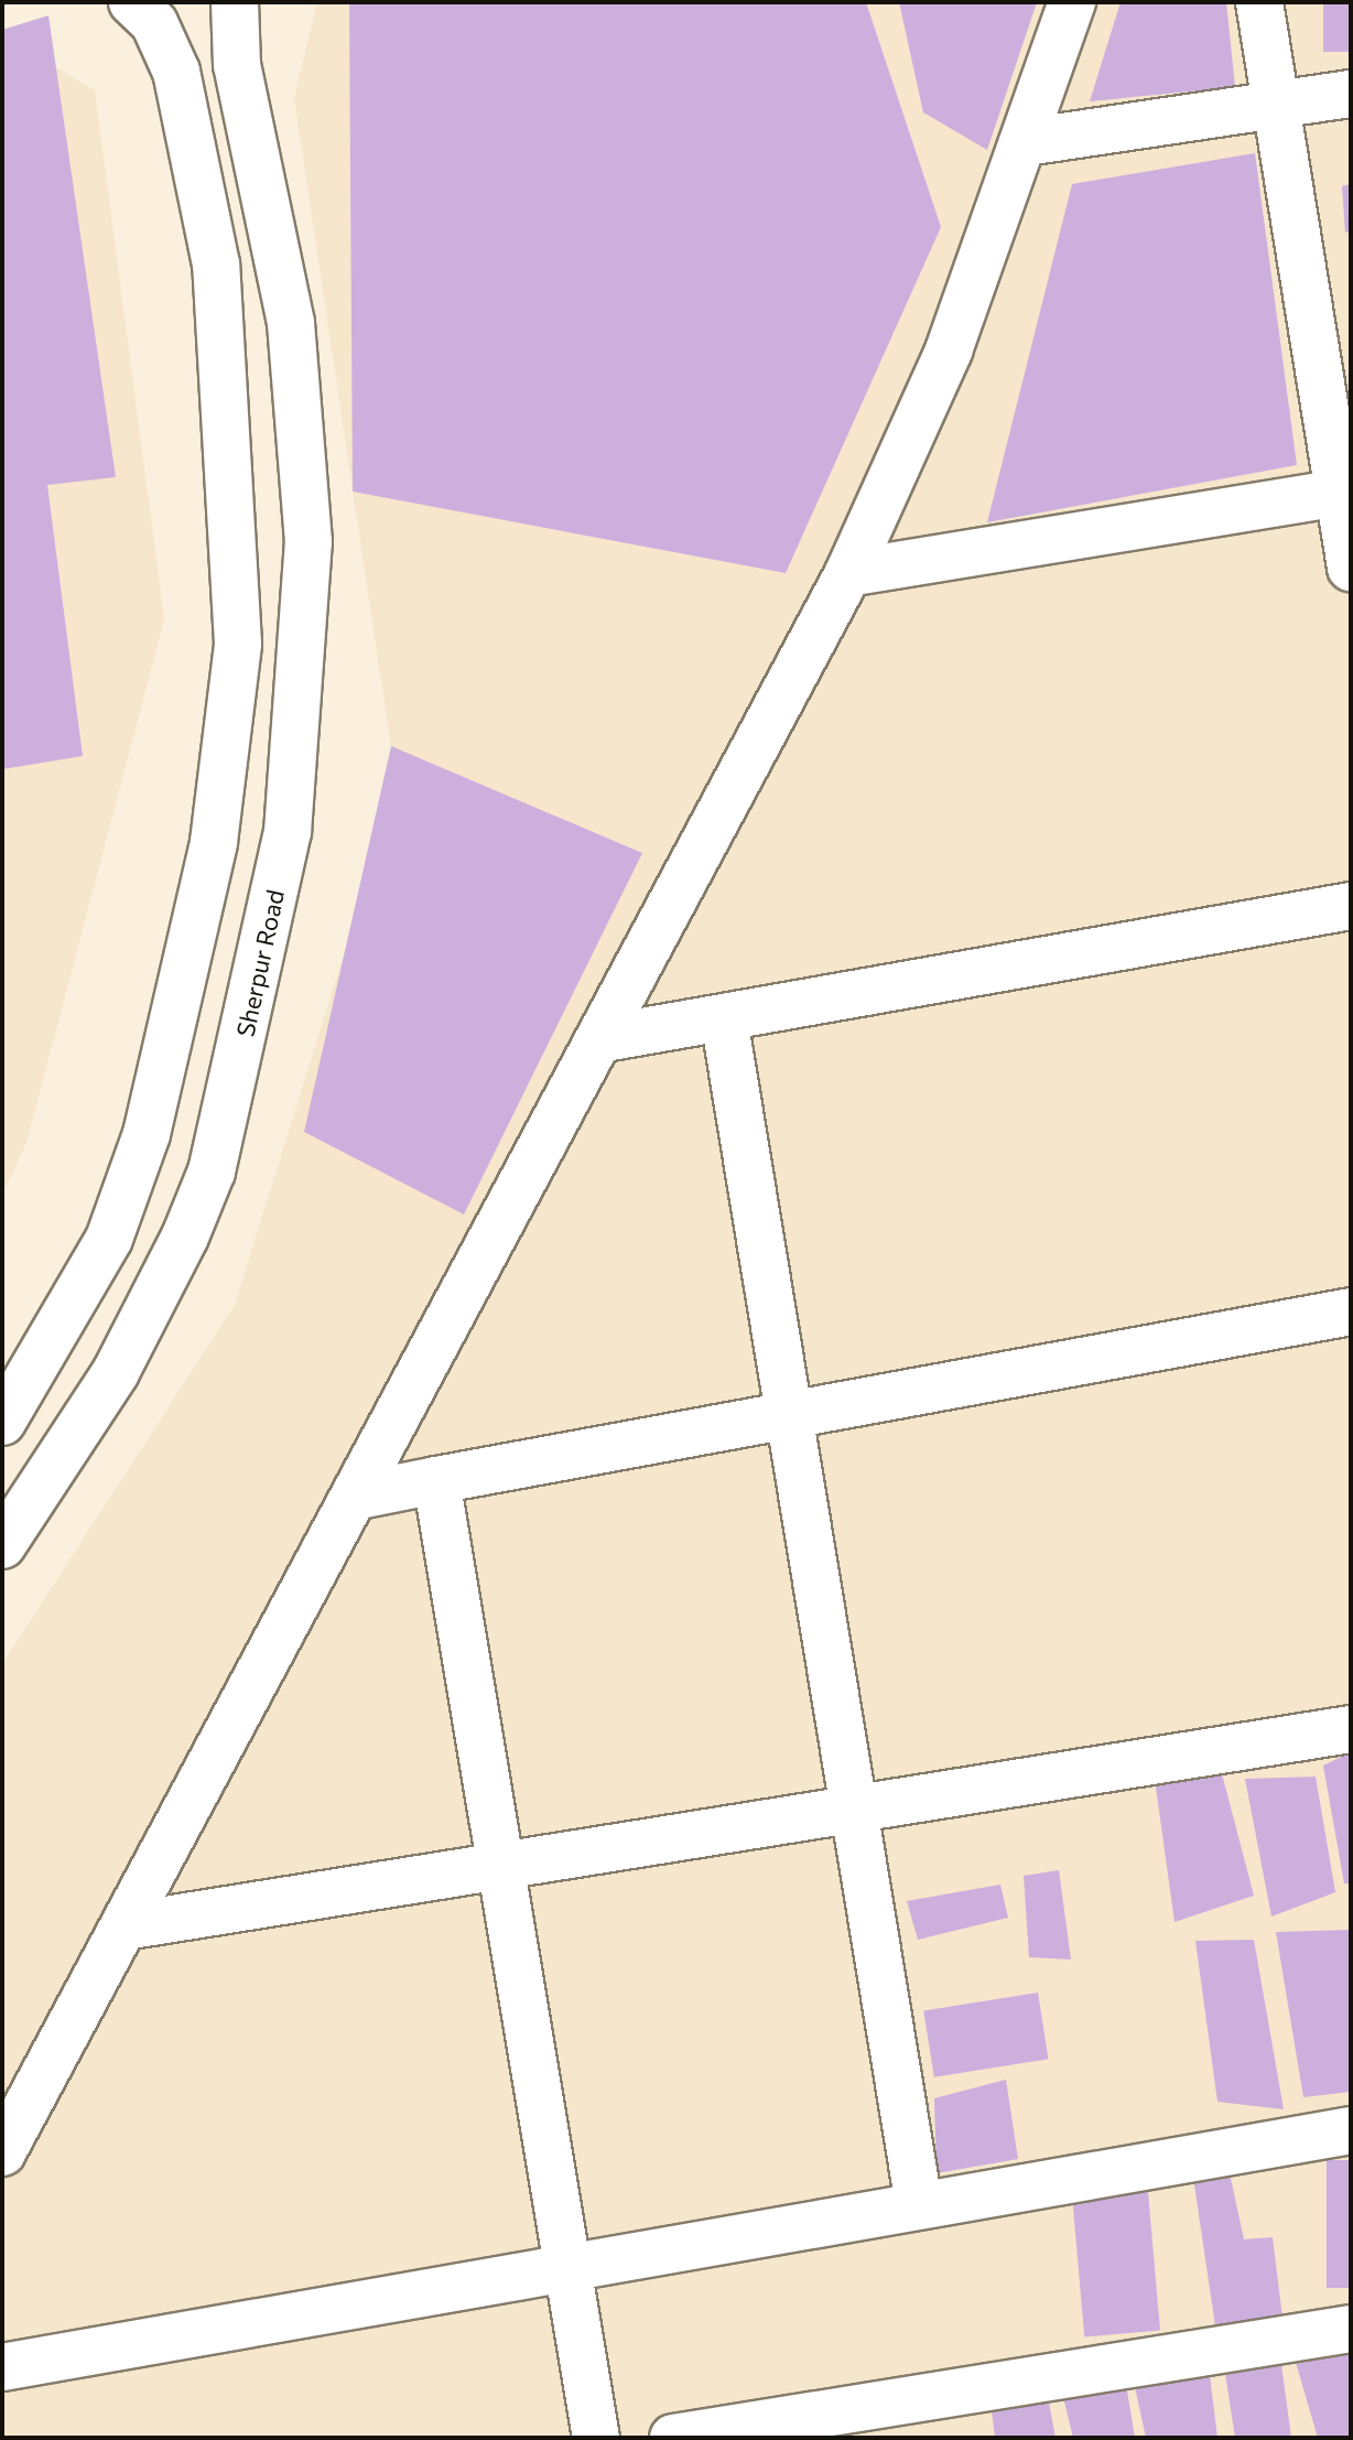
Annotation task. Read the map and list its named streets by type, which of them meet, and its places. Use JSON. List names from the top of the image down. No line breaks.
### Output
{"streets":{"street":["Sherpur Road"]}}
